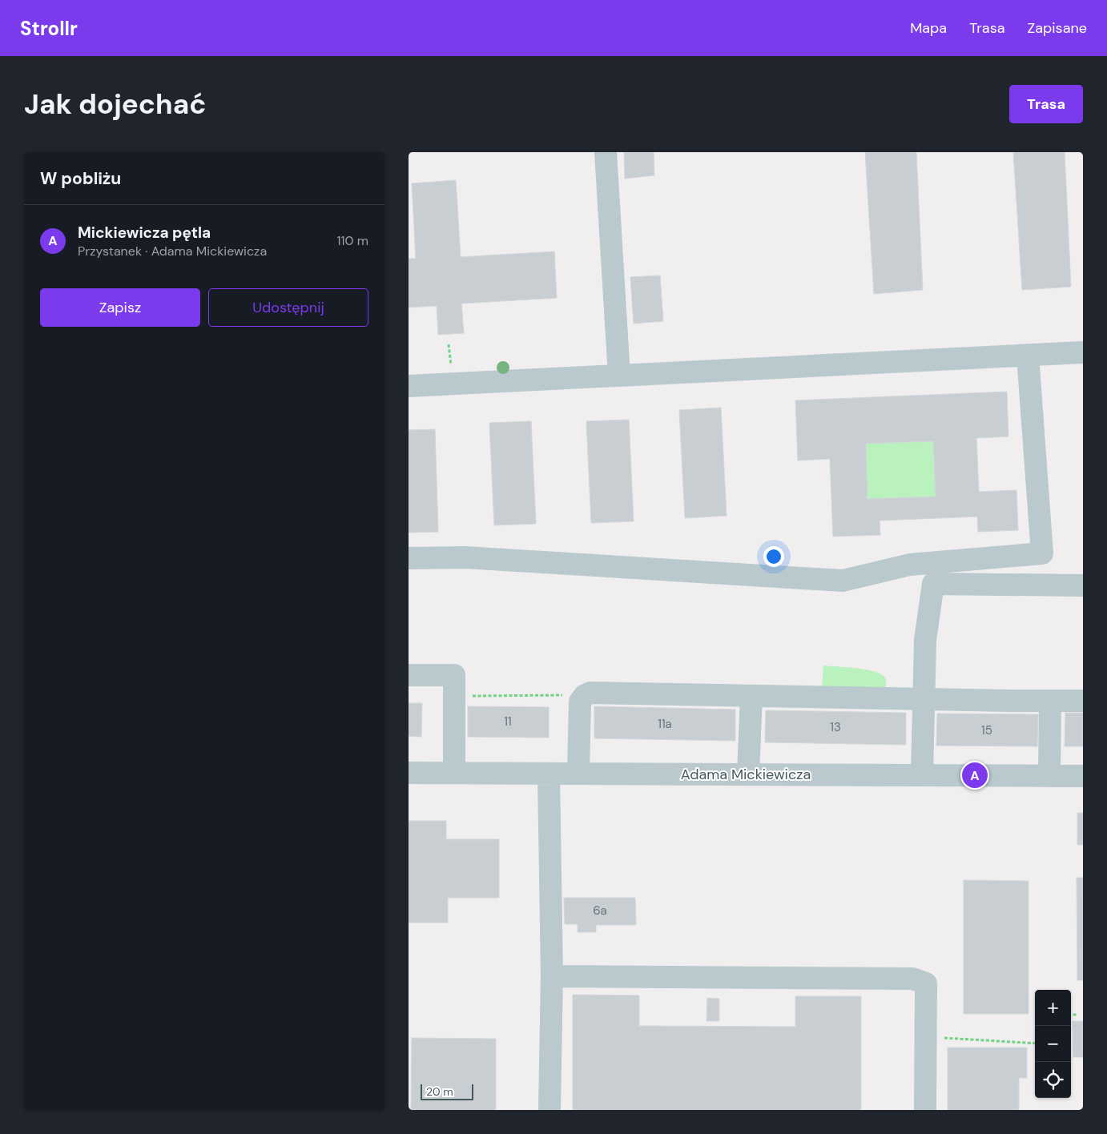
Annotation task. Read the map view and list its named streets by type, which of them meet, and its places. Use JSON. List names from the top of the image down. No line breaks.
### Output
{"streets":{"street":["Adama Mickiewicza"]},"house_numbers":["11","11a","13","15","6a"],"scale_bar":"20 m","page":{"header":"Strollr","nav":["Mapa","Trasa","Zapisane"],"buttons":["Trasa",["Zapisz","Udostępnij"]],"title":"Jak dojechać","heading":"W pobliżu","list":[{"mark":"A","name":"Mickiewicza pętla","note":"Przystanek · Adama Mickiewicza","value":"110 m"}],"pins":"A","map_buttons":["+","−"],"scale":"20 m"}}
